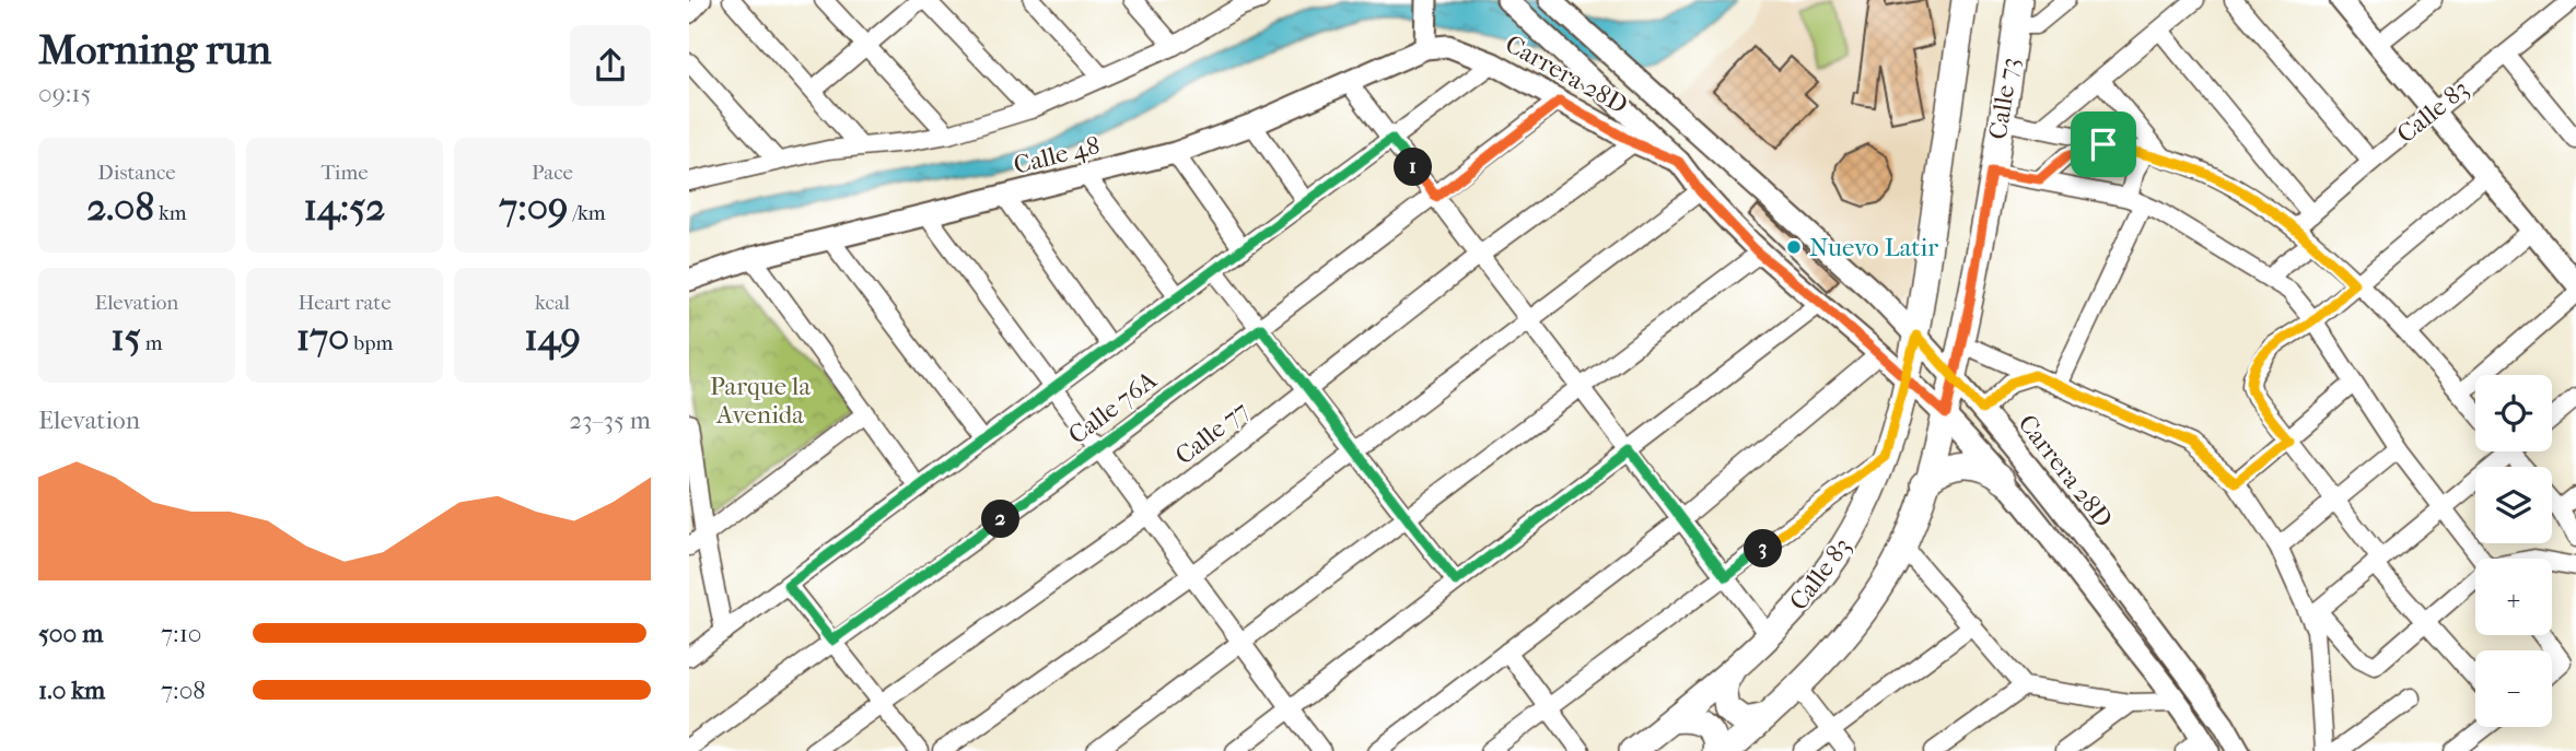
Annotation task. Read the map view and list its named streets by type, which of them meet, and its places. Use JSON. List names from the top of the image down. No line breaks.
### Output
{"streets":{"main road":["Calle 73","Calle 83"],"street":["Carrera 28D","Calle 48","Calle 76A","Calle 77"]},"crossings":[["Carrera 28D","Calle 73"],["Carrera 28D","Calle 83"],["Carrera 28D","Calle 48"],["Carrera 28D","Calle 76A"],["Carrera 28D","Calle 77"]],"parks":["Parque la Avenida"],"places":["Nuevo Latir"],"page":{"heading":["Morning run","09:15"],"stats":[["Distance","2.08 km"],["Time","14:52"],["Pace","7:09 /km"],["Elevation","15 m"],["Heart rate","170 bpm"],["kcal","149"]],"pins":["1","2","3"],"map_buttons":["+","−"],"chart":["Elevation","23–35 m"],"list":[{"name":"500 m","note":"7:10"},{"name":"1.0 km","note":"7:08"}]}}
